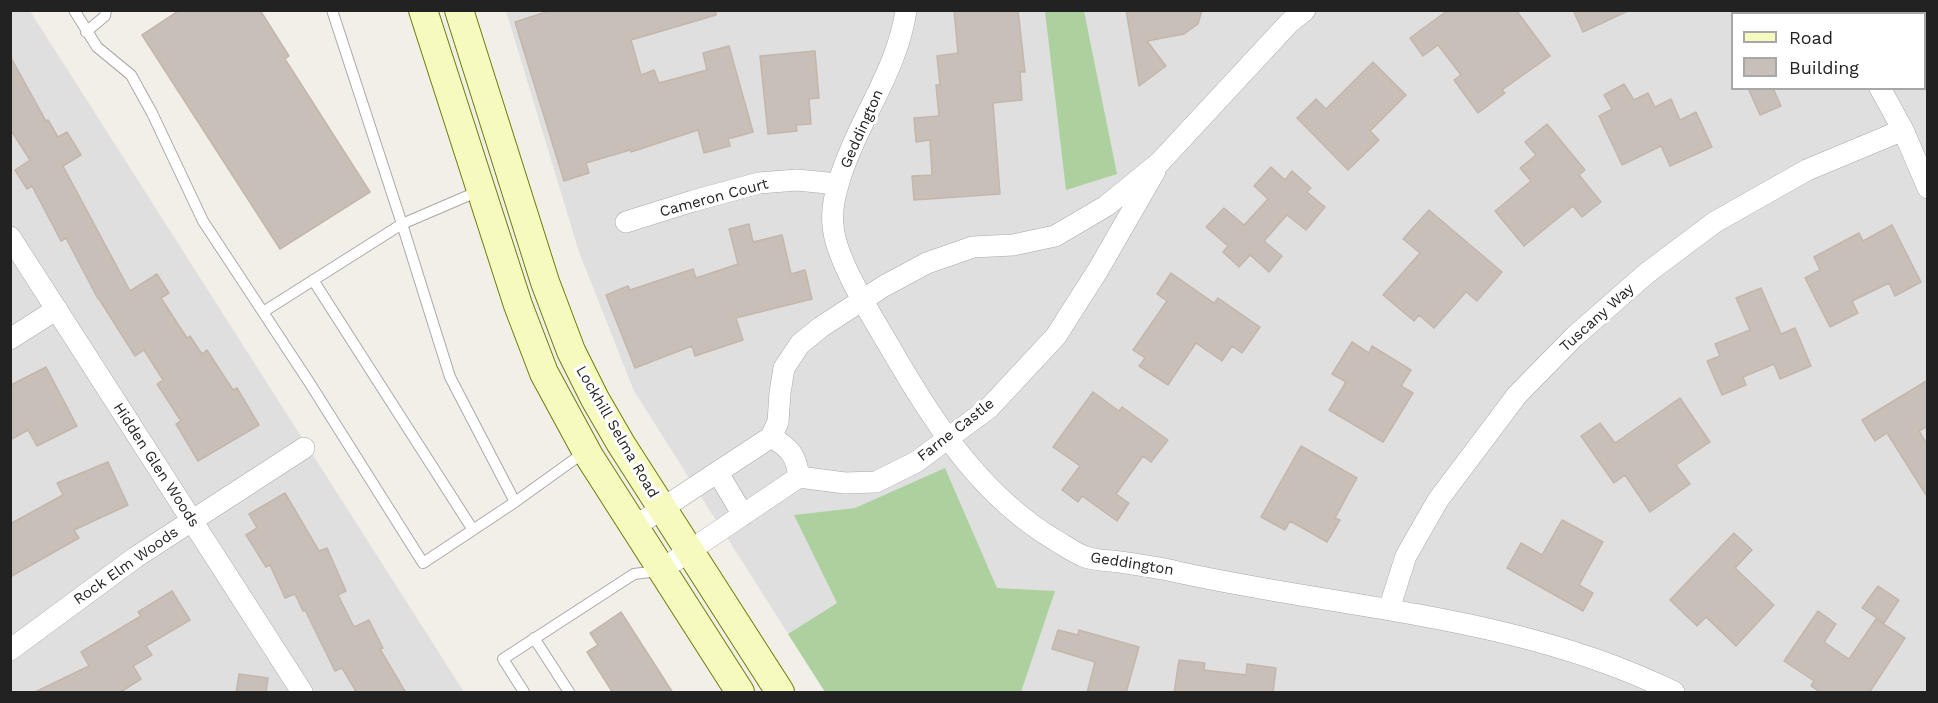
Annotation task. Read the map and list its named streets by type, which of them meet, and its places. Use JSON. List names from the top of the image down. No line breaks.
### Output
{"streets":{"main road":["Lockhill Selma Road"],"street":["Geddington","Cameron Court","Tuscany Way","Farne Castle","Hidden Glen Woods","Rock Elm Woods"]},"crossings":[["Geddington","Cameron Court"],["Geddington","Tuscany Way"],["Geddington","Farne Castle"],["Hidden Glen Woods","Rock Elm Woods"]],"legend":["Road","Building"]}
